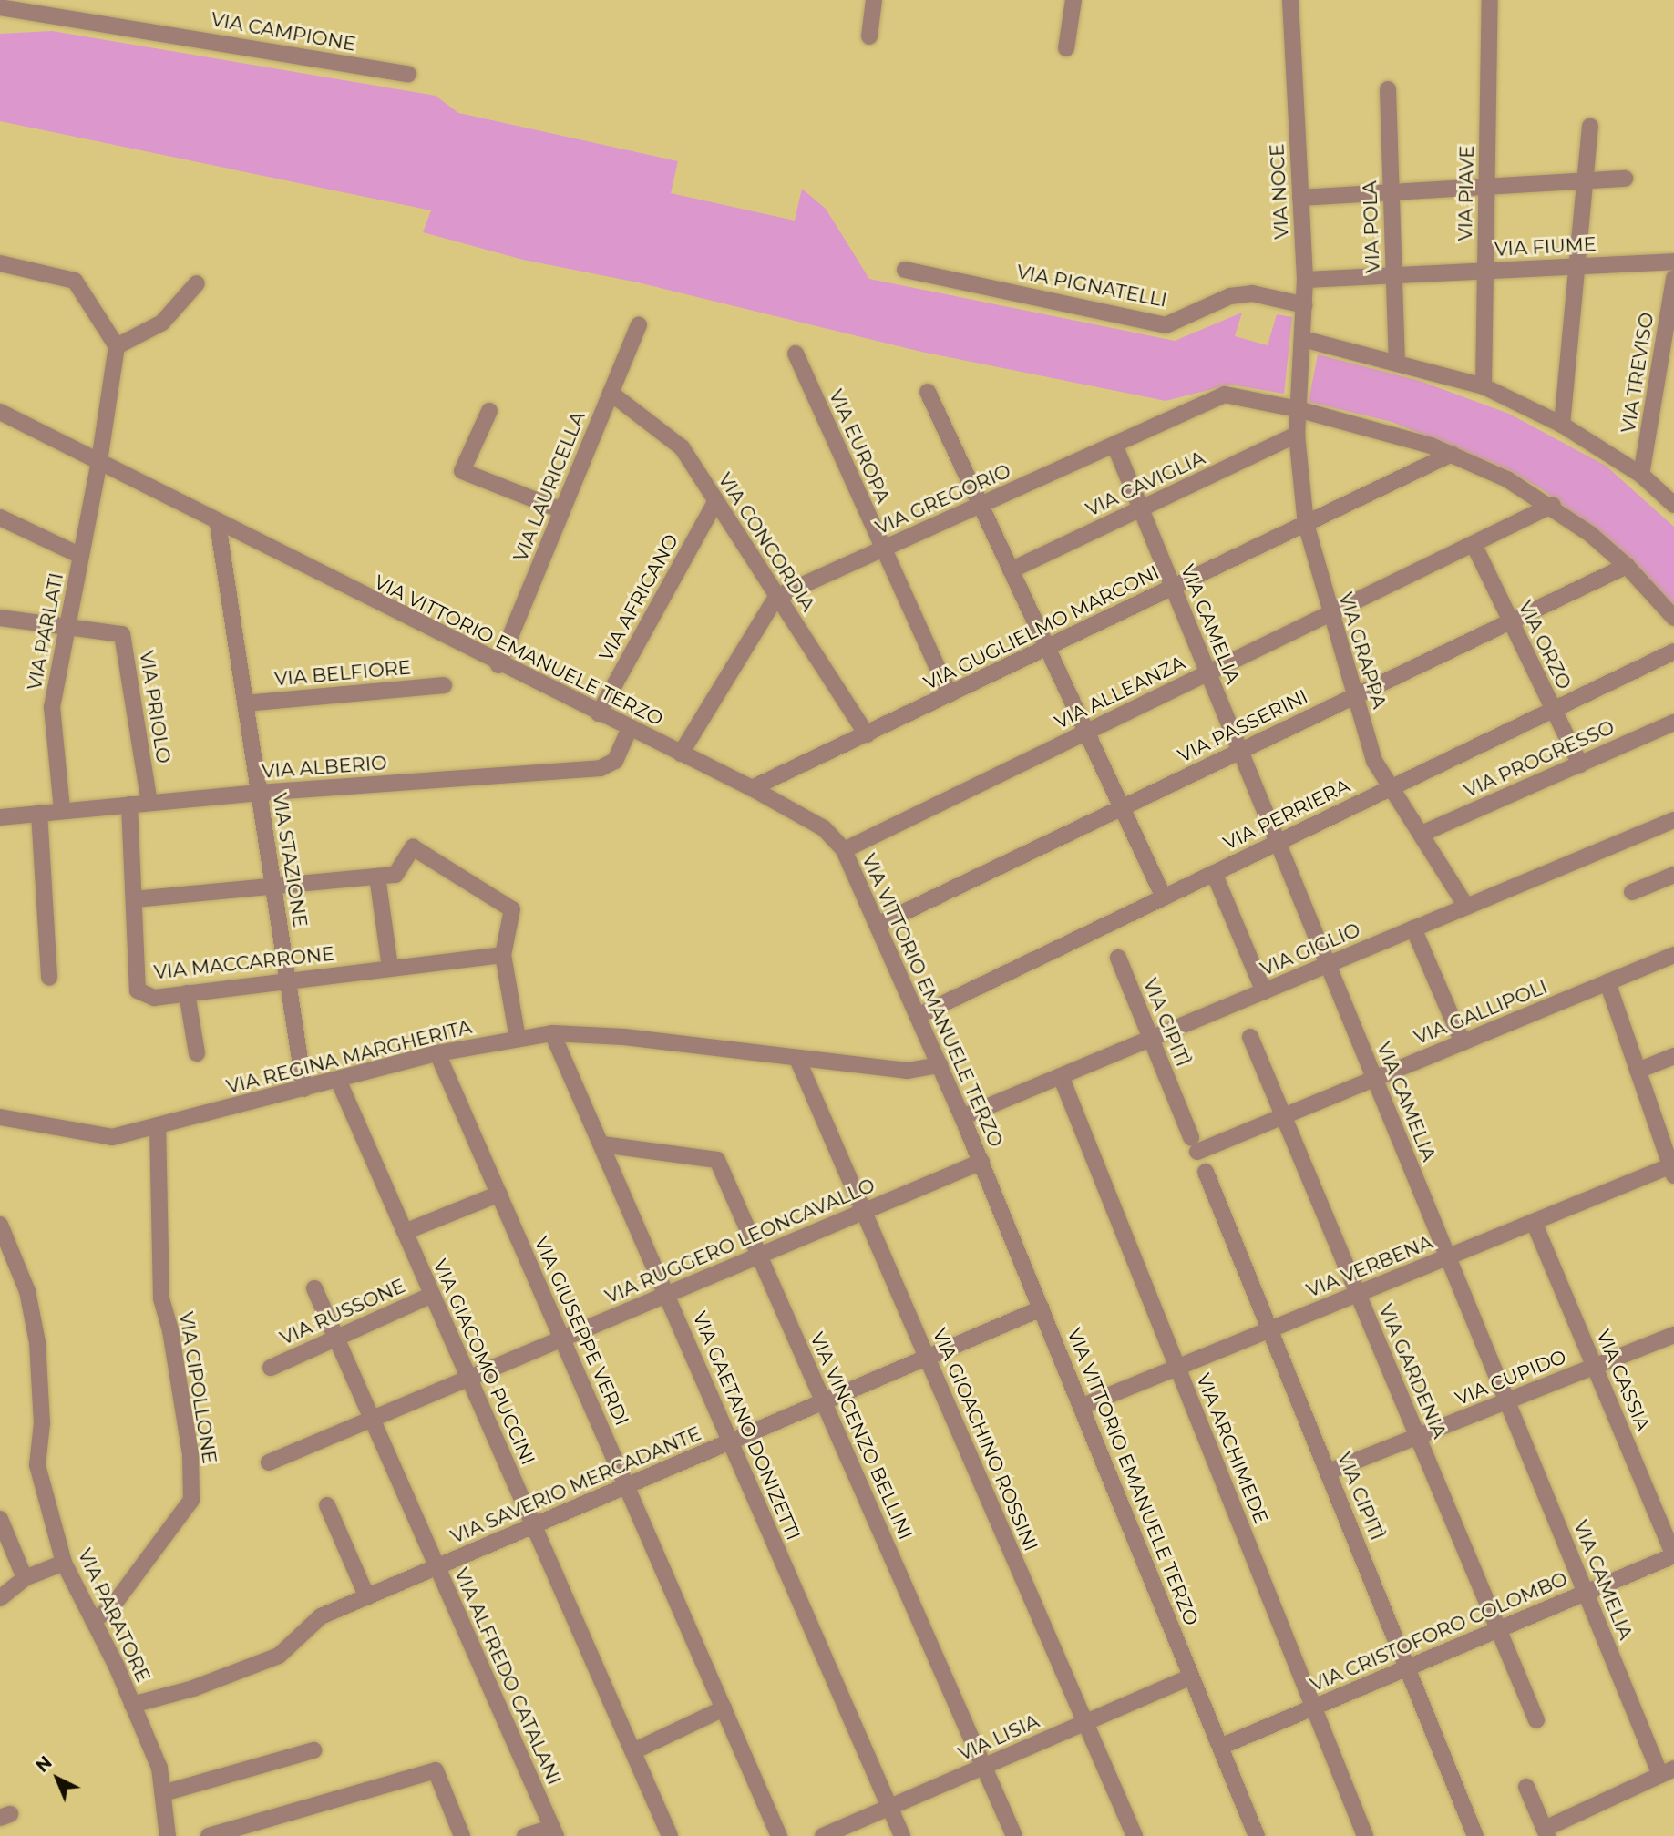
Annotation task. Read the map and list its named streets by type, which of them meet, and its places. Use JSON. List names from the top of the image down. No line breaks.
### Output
{"streets":{"street":["VIA CAMPIONE","VIA NOCE","VIA PIAVE","VIA POLA","VIA FIUME","VIA PIGNATELLI","VIA TREVISO","VIA EUROPA","VIA CAVIGLIA","VIA LAURICELLA","VIA GREGORIO","VIA CONCORDIA","VIA AFRICANO","VIA CAMELIA","VIA GUGLIELMO MARCONI","VIA PARLATI","VIA ORZO","VIA VITTORIO EMANUELE TERZO","VIA GRAPPA","VIA BELFIORE","VIA ALLEANZA","VIA PRIOLO","VIA PASSERINI","VIA PROGRESSO","VIA ALBERIO","VIA PERRIERA","VIA STAZIONE","VIA GIGLIO","VIA MACCARRONE","VIA GALLIPOLI","VIA CIPITÌ","VIA REGINA MARGHERITA","VIA RUGGERO LEONCAVALLO","VIA VERBENA","VIA RUSSONE","VIA GIUSEPPE VERDI","VIA GIACOMO PUCCINI","VIA GARDENIA","VIA CUPIDO","VIA CASSIA","VIA CIPOLLONE","VIA GAETANO DONIZETTI","VIA VINCENZO BELLINI","VIA GIOACHINO ROSSINI","VIA ARCHIMEDE","VIA SAVERIO MERCADANTE","VIA PARATORE","VIA CRISTOFORO COLOMBO","VIA ALFREDO CATALANI","VIA LISIA"]},"crossings":[["VIA NOCE","VIA FIUME"],["VIA NOCE","VIA PIGNATELLI"],["VIA NOCE","VIA GRAPPA"],["VIA PIAVE","VIA FIUME"],["VIA POLA","VIA FIUME"],["VIA EUROPA","VIA GREGORIO"],["VIA EUROPA","VIA GUGLIELMO MARCONI"],["VIA CAVIGLIA","VIA CAMELIA"],["VIA CAVIGLIA","VIA GRAPPA"],["VIA LAURICELLA","VIA CONCORDIA"],["VIA LAURICELLA","VIA VITTORIO EMANUELE TERZO"],["VIA GREGORIO","VIA CONCORDIA"],["VIA GREGORIO","VIA CAMELIA"],["VIA GREGORIO","VIA GUGLIELMO MARCONI"],["VIA GREGORIO","VIA GRAPPA"],["VIA GREGORIO","VIA ALLEANZA"],["VIA GREGORIO","VIA PASSERINI"],["VIA CONCORDIA","VIA AFRICANO"],["VIA CONCORDIA","VIA GUGLIELMO MARCONI"],["VIA AFRICANO","VIA VITTORIO EMANUELE TERZO"],["VIA CAMELIA","VIA GUGLIELMO MARCONI"],["VIA CAMELIA","VIA ALLEANZA"],["VIA CAMELIA","VIA PASSERINI"],["VIA CAMELIA","VIA PERRIERA"],["VIA CAMELIA","VIA GIGLIO"],["VIA CAMELIA","VIA GALLIPOLI"],["VIA CAMELIA","VIA VERBENA"],["VIA CAMELIA","VIA CUPIDO"],["VIA CAMELIA","VIA CRISTOFORO COLOMBO"],["VIA GUGLIELMO MARCONI","VIA VITTORIO EMANUELE TERZO"],["VIA GUGLIELMO MARCONI","VIA GRAPPA"],["VIA PARLATI","VIA VITTORIO EMANUELE TERZO"],["VIA PARLATI","VIA PRIOLO"],["VIA PARLATI","VIA ALBERIO"],["VIA ORZO","VIA ALLEANZA"],["VIA ORZO","VIA PASSERINI"],["VIA ORZO","VIA PROGRESSO"],["VIA ORZO","VIA PERRIERA"],["VIA VITTORIO EMANUELE TERZO","VIA ALLEANZA"],["VIA VITTORIO EMANUELE TERZO","VIA PASSERINI"],["VIA VITTORIO EMANUELE TERZO","VIA ALBERIO"],["VIA VITTORIO EMANUELE TERZO","VIA PERRIERA"],["VIA VITTORIO EMANUELE TERZO","VIA STAZIONE"],["VIA VITTORIO EMANUELE TERZO","VIA GIGLIO"],["VIA VITTORIO EMANUELE TERZO","VIA REGINA MARGHERITA"],["VIA VITTORIO EMANUELE TERZO","VIA RUGGERO LEONCAVALLO"],["VIA VITTORIO EMANUELE TERZO","VIA VERBENA"],["VIA VITTORIO EMANUELE TERZO","VIA SAVERIO MERCADANTE"],["VIA VITTORIO EMANUELE TERZO","VIA CRISTOFORO COLOMBO"],["VIA VITTORIO EMANUELE TERZO","VIA LISIA"],["VIA GRAPPA","VIA ALLEANZA"],["VIA GRAPPA","VIA PASSERINI"],["VIA GRAPPA","VIA PROGRESSO"],["VIA GRAPPA","VIA PERRIERA"],["VIA GRAPPA","VIA GIGLIO"],["VIA BELFIORE","VIA STAZIONE"],["VIA PRIOLO","VIA ALBERIO"],["VIA ALBERIO","VIA STAZIONE"],["VIA ALBERIO","VIA MACCARRONE"],["VIA STAZIONE","VIA MACCARRONE"],["VIA STAZIONE","VIA REGINA MARGHERITA"],["VIA GIGLIO","VIA CIPITÌ"],["VIA GIGLIO","VIA ARCHIMEDE"],["VIA GALLIPOLI","VIA CIPITÌ"],["VIA GALLIPOLI","VIA GARDENIA"],["VIA CIPITÌ","VIA VERBENA"],["VIA CIPITÌ","VIA CUPIDO"],["VIA CIPITÌ","VIA CRISTOFORO COLOMBO"],["VIA REGINA MARGHERITA","VIA GIUSEPPE VERDI"],["VIA REGINA MARGHERITA","VIA GIACOMO PUCCINI"],["VIA REGINA MARGHERITA","VIA CIPOLLONE"],["VIA REGINA MARGHERITA","VIA GAETANO DONIZETTI"],["VIA REGINA MARGHERITA","VIA GIOACHINO ROSSINI"],["VIA RUGGERO LEONCAVALLO","VIA GIUSEPPE VERDI"],["VIA RUGGERO LEONCAVALLO","VIA GIACOMO PUCCINI"],["VIA RUGGERO LEONCAVALLO","VIA GAETANO DONIZETTI"],["VIA RUGGERO LEONCAVALLO","VIA VINCENZO BELLINI"],["VIA RUGGERO LEONCAVALLO","VIA GIOACHINO ROSSINI"],["VIA RUGGERO LEONCAVALLO","VIA ALFREDO CATALANI"],["VIA VERBENA","VIA GARDENIA"],["VIA VERBENA","VIA CASSIA"],["VIA VERBENA","VIA ARCHIMEDE"],["VIA RUSSONE","VIA GIACOMO PUCCINI"],["VIA RUSSONE","VIA ALFREDO CATALANI"],["VIA GIUSEPPE VERDI","VIA SAVERIO MERCADANTE"],["VIA GIACOMO PUCCINI","VIA SAVERIO MERCADANTE"],["VIA GARDENIA","VIA CUPIDO"],["VIA GARDENIA","VIA CRISTOFORO COLOMBO"],["VIA CUPIDO","VIA CASSIA"],["VIA CASSIA","VIA CRISTOFORO COLOMBO"],["VIA CIPOLLONE","VIA PARATORE"],["VIA GAETANO DONIZETTI","VIA VINCENZO BELLINI"],["VIA GAETANO DONIZETTI","VIA SAVERIO MERCADANTE"],["VIA GAETANO DONIZETTI","VIA LISIA"],["VIA VINCENZO BELLINI","VIA SAVERIO MERCADANTE"],["VIA VINCENZO BELLINI","VIA LISIA"],["VIA GIOACHINO ROSSINI","VIA SAVERIO MERCADANTE"],["VIA GIOACHINO ROSSINI","VIA LISIA"],["VIA ARCHIMEDE","VIA CRISTOFORO COLOMBO"],["VIA SAVERIO MERCADANTE","VIA PARATORE"],["VIA SAVERIO MERCADANTE","VIA ALFREDO CATALANI"]],"north":"top left"}
